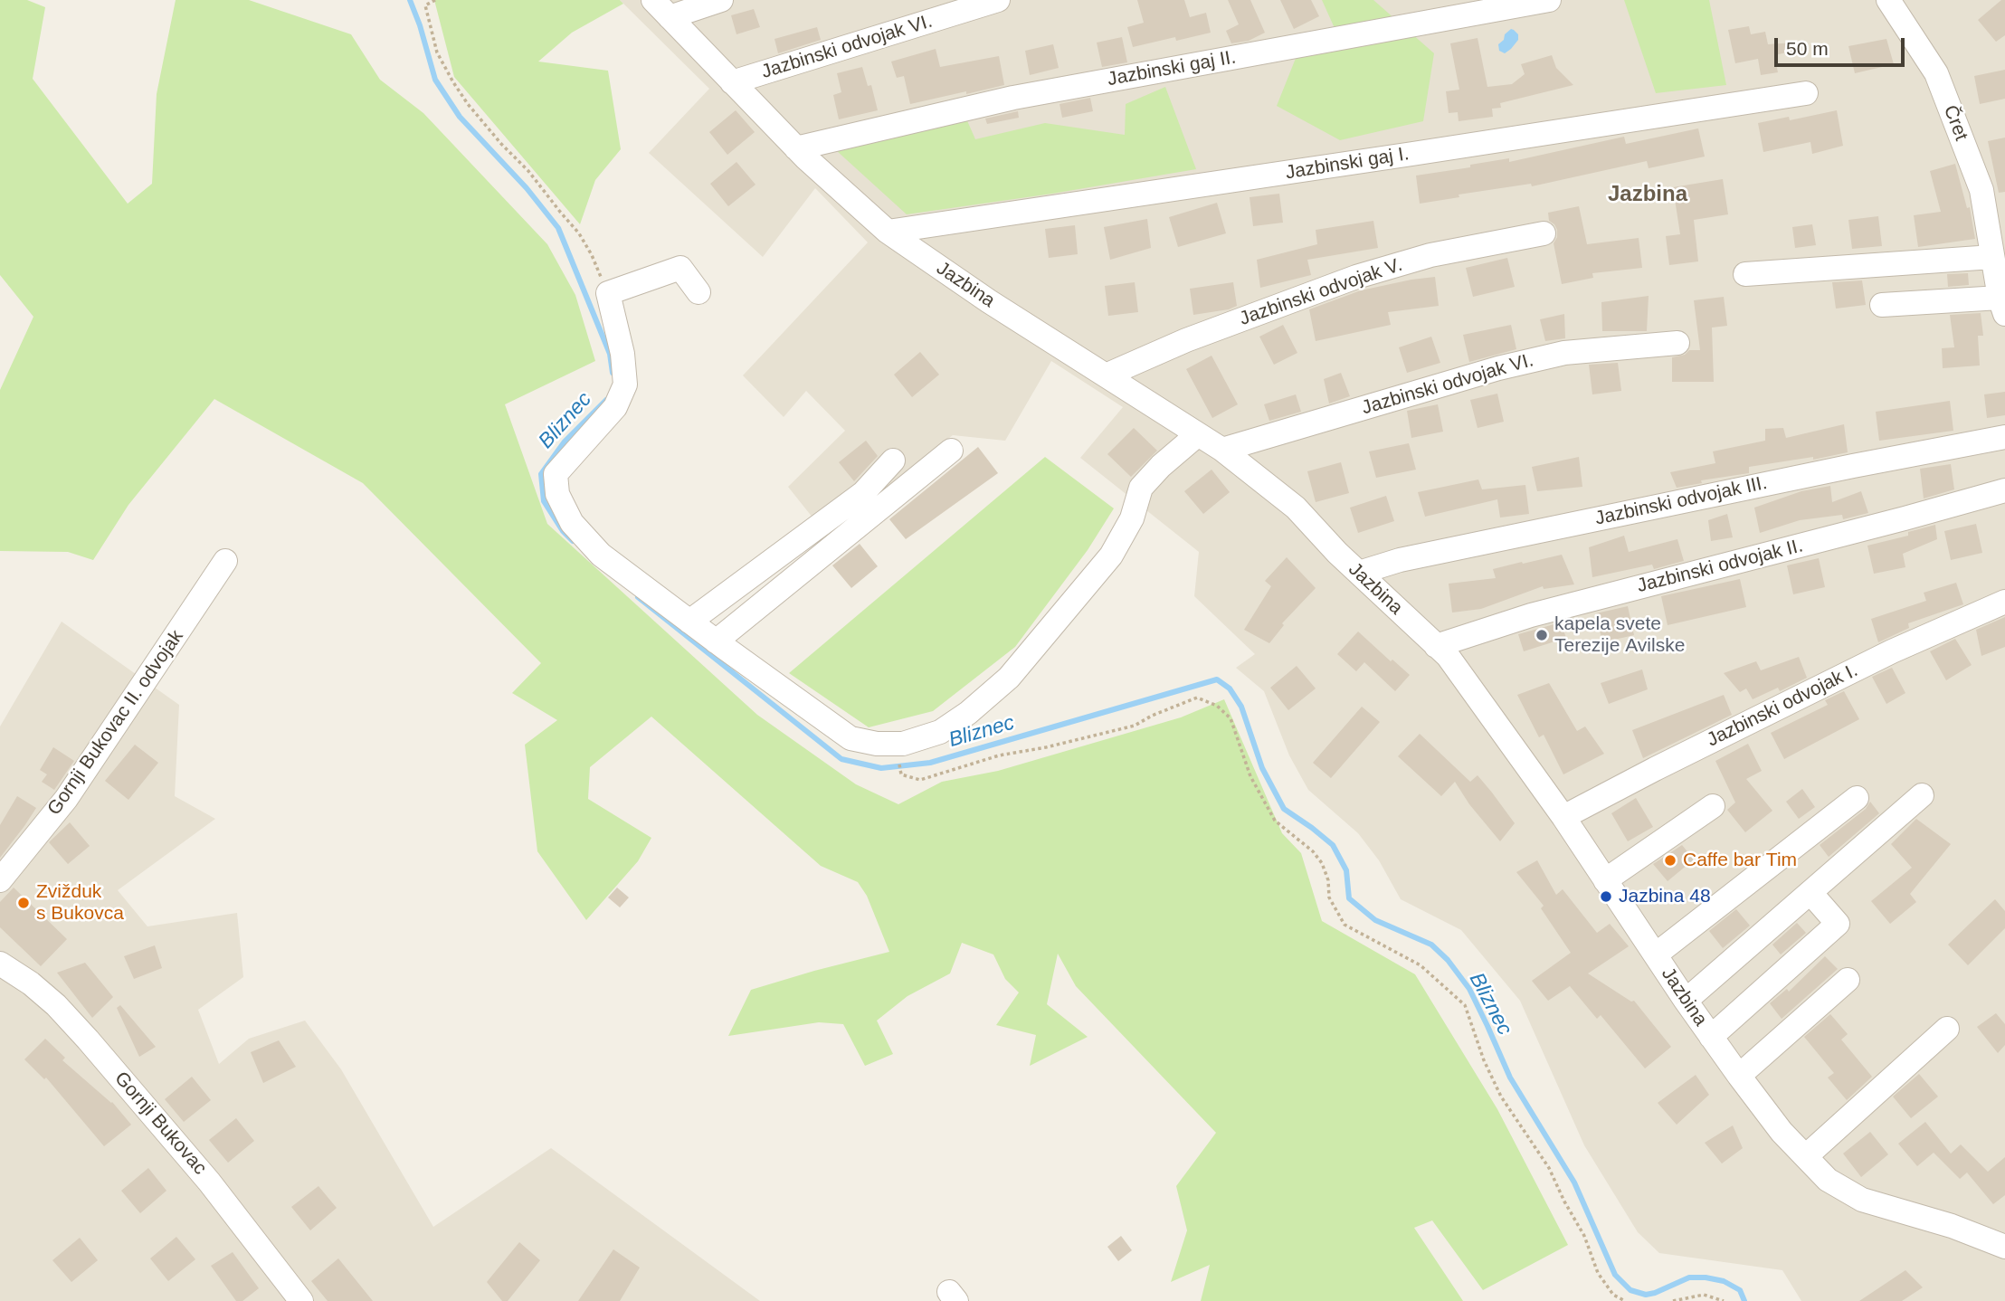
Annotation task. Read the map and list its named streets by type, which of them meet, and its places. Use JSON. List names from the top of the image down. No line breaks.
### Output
{"streets":{"street":["Jazbinski odvojak VI.","Jazbinski gaj II.","Čret","Jazbinski gaj I.","Jazbina","Jazbinski odvojak V.","Jazbinski odvojak III.","Jazbinski odvojak II.","Jazbinski odvojak I.","Gornji Bukovac II. odvojak","Gornji Bukovac"]},"crossings":[["Jazbinski odvojak VI.","Jazbina"],["Jazbinski gaj II.","Jazbina"],["Jazbinski gaj I.","Jazbina"],["Jazbina","Jazbinski odvojak V."],["Jazbina","Jazbinski odvojak III."],["Jazbina","Jazbinski odvojak II."],["Jazbina","Jazbinski odvojak I."]],"districts":["Jazbina"],"water":["Bliznec"],"places":["kapela svete Terezije Avilske","Caffe bar Tim","Jazbina 48","Zvižduk s Bukovca"],"scale_bar":"50 m"}
